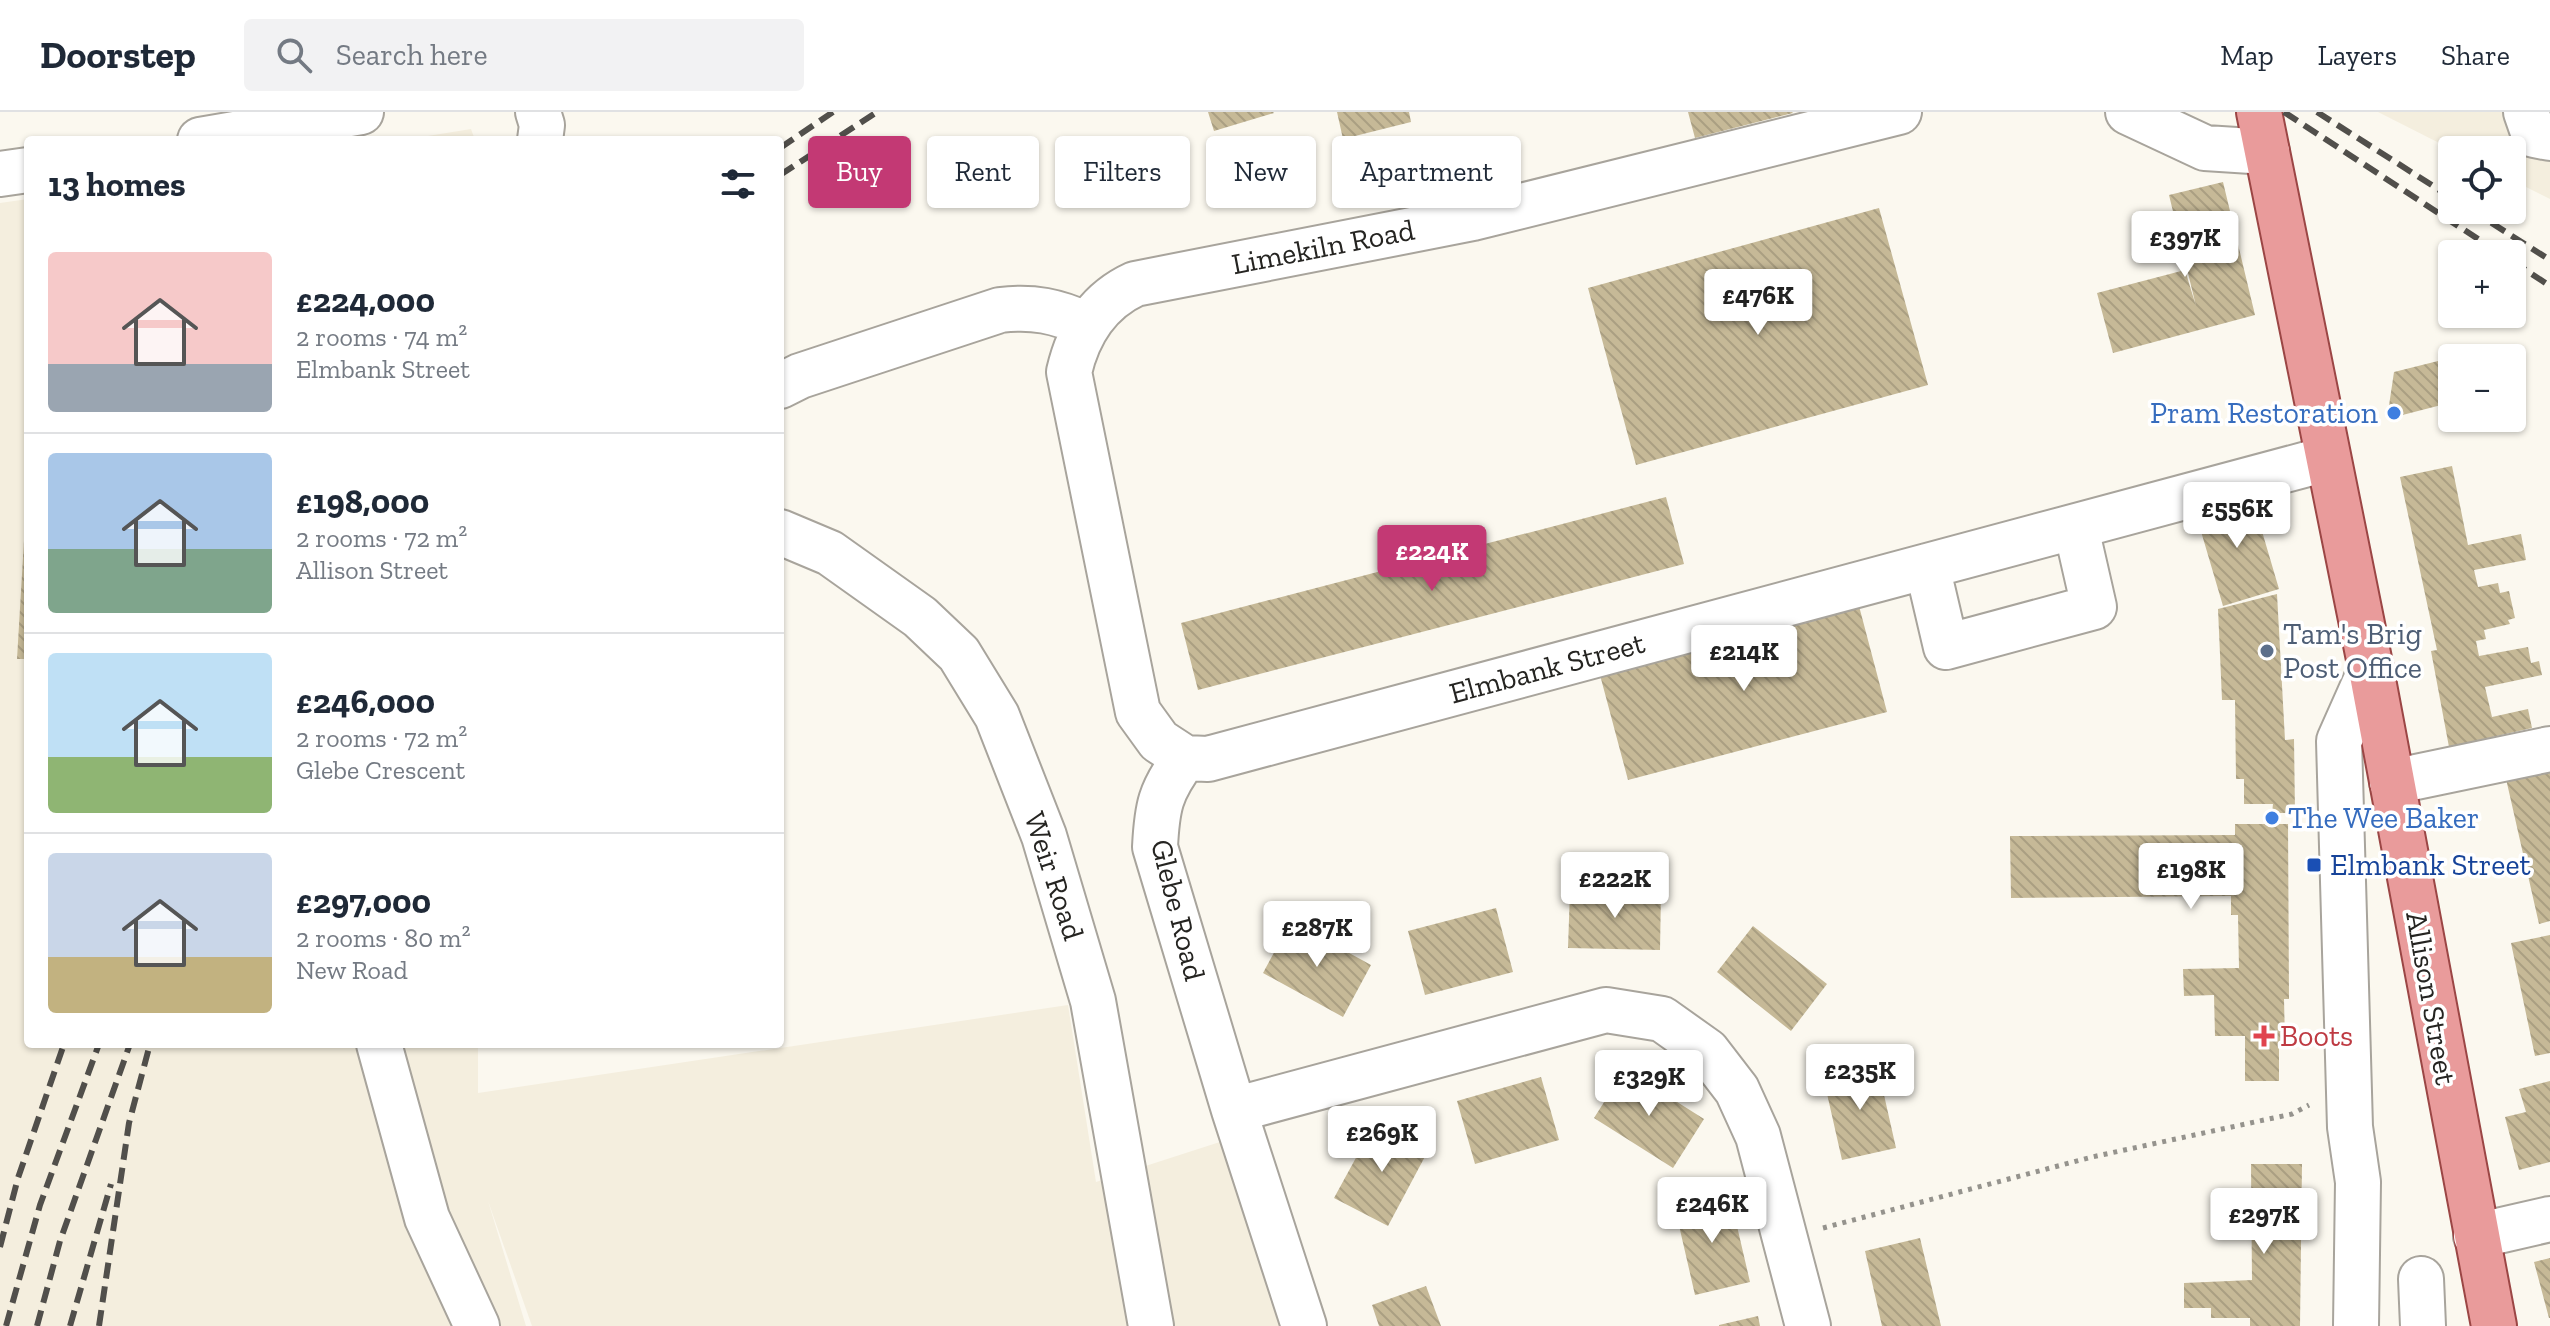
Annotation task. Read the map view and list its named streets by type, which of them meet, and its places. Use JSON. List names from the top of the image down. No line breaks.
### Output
{"streets":{"main road":["Allison Street"],"street":["Limekiln Road","Elmbank Street","Weir Road","Glebe Road"]},"crossings":[["Elmbank Street","Glebe Road"],["Elmbank Street","Allison Street"]],"places":{"other":["Pram Restoration","Tam's Brig Post Office","The Wee Baker"],"transit":["Elmbank Street"],"health":["Boots"]},"page":{"header":"Doorstep","search":"Search here","nav":["Map","Layers","Share"],"map_buttons":["+","−"],"chip":["Buy","Rent","Filters","New","Apartment"],"heading":"13 homes","price":["£397K","£476K","£556K","£224K","£214K","£198K","£222K","£287K","£235K","£329K","£269K","£246K","£297K"],"list":[{"name":"£224,000","note":"2 rooms · 74 m² · Elmbank Street"},{"name":"£198,000","note":"2 rooms · 72 m² · Allison Street"},{"name":"£246,000","note":"2 rooms · 72 m² · Glebe Crescent"},{"name":"£297,000","note":"2 rooms · 80 m² · New Road"}]}}
